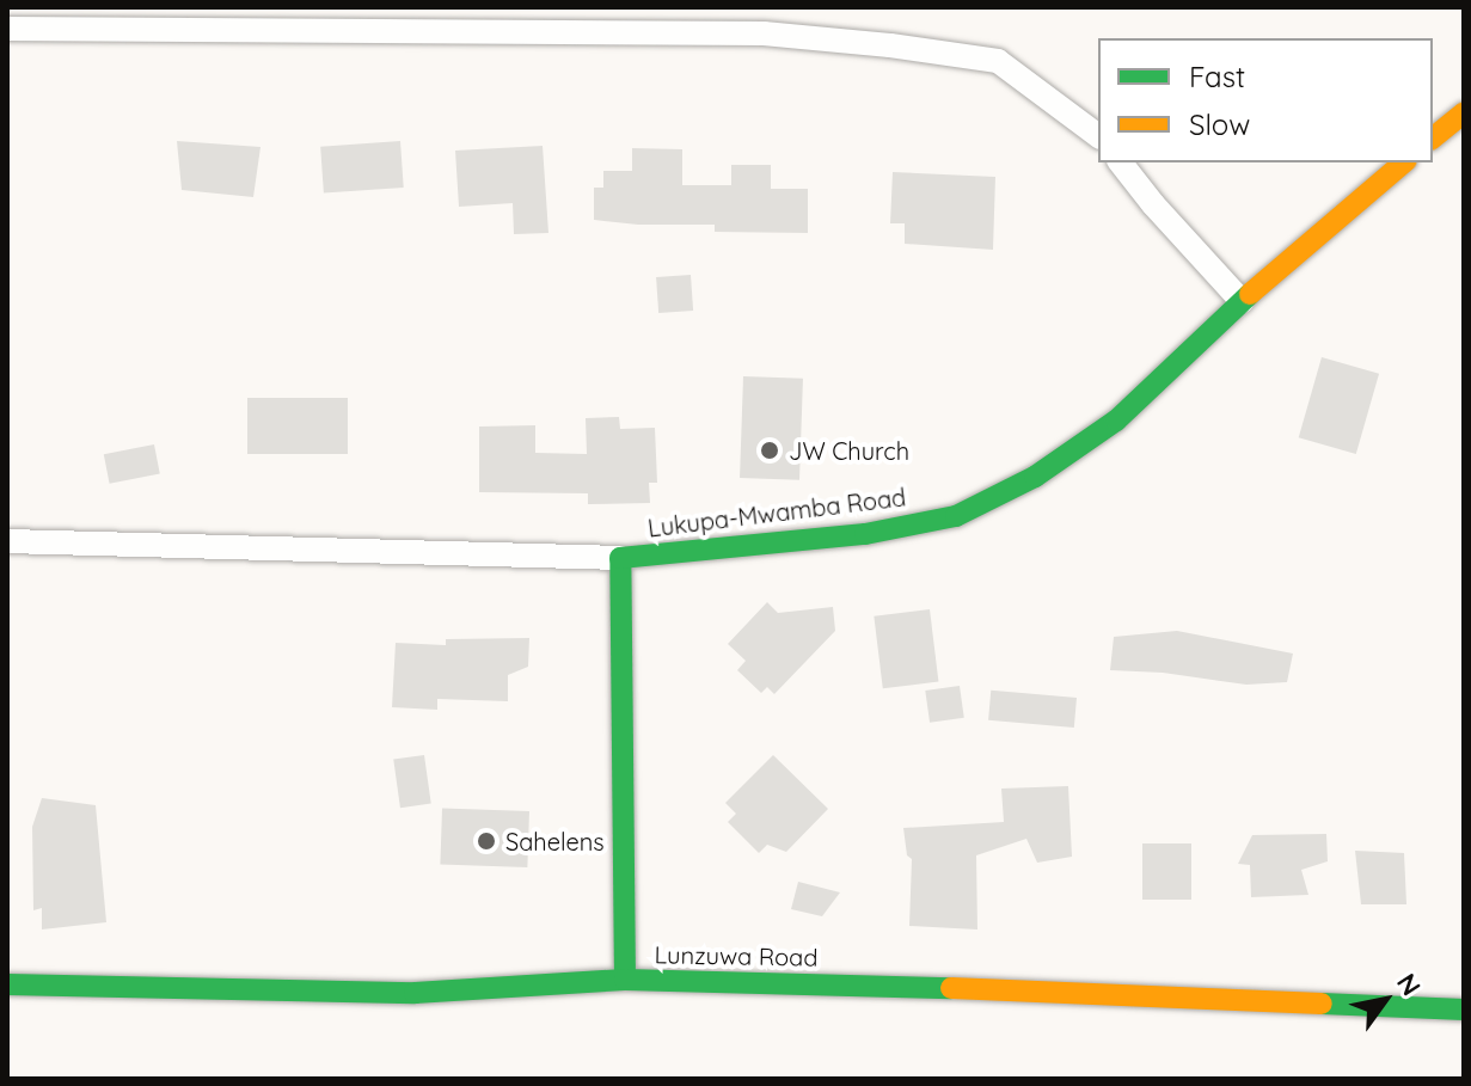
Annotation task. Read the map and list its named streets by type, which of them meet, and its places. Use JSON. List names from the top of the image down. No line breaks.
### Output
{"streets":{"street":["Lukupa-Mwamba Road","Lunzuwa Road"]},"crossings":[["Lukupa-Mwamba Road","Lunzuwa Road"]],"places":["JW Church","Sahelens"],"legend":["Fast","Slow"],"north":"top right"}
